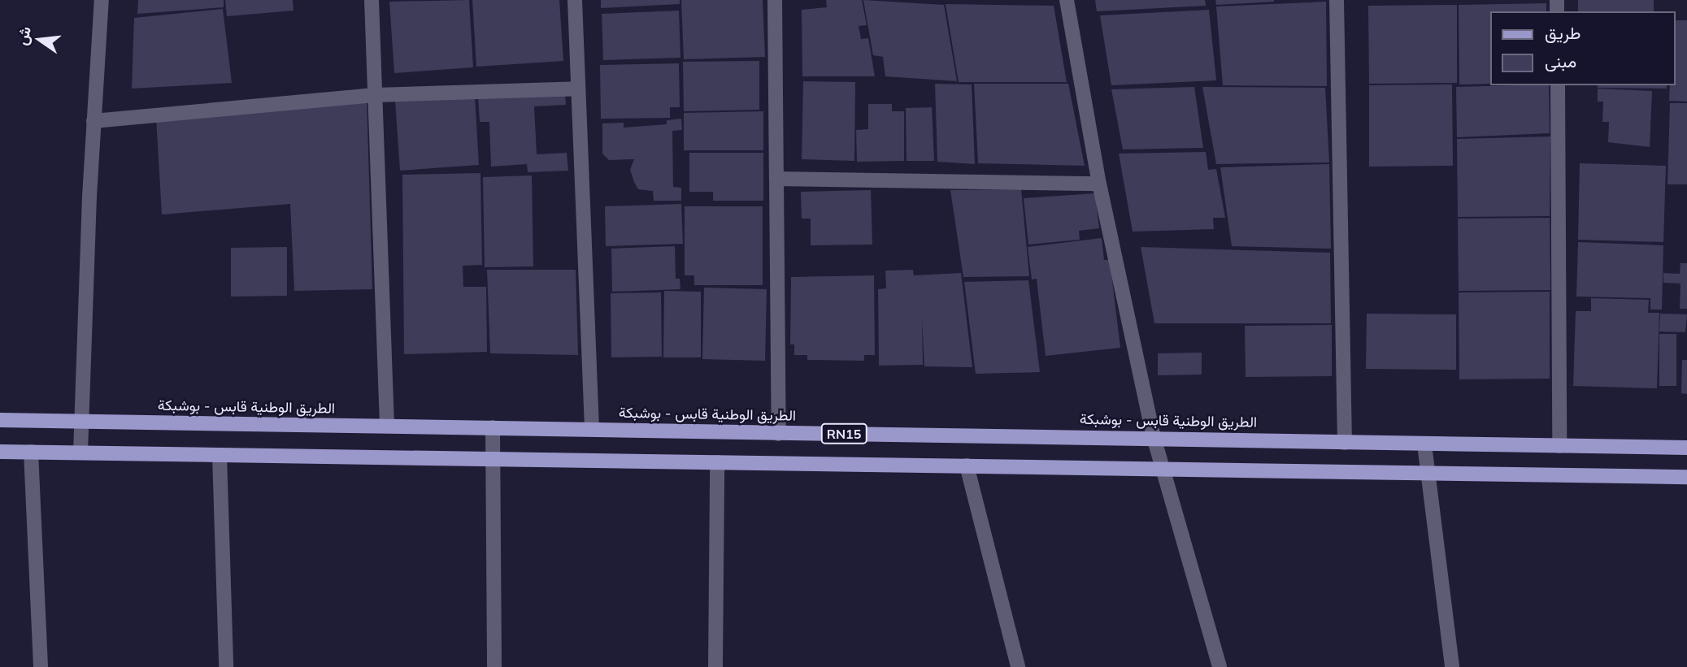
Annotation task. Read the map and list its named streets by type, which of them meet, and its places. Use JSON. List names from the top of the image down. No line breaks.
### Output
{"streets":{"main road":["الطريق الوطنية قابس - بوشبكة","RN15"]},"legend":["طريق","مبنى"],"north":"left"}
